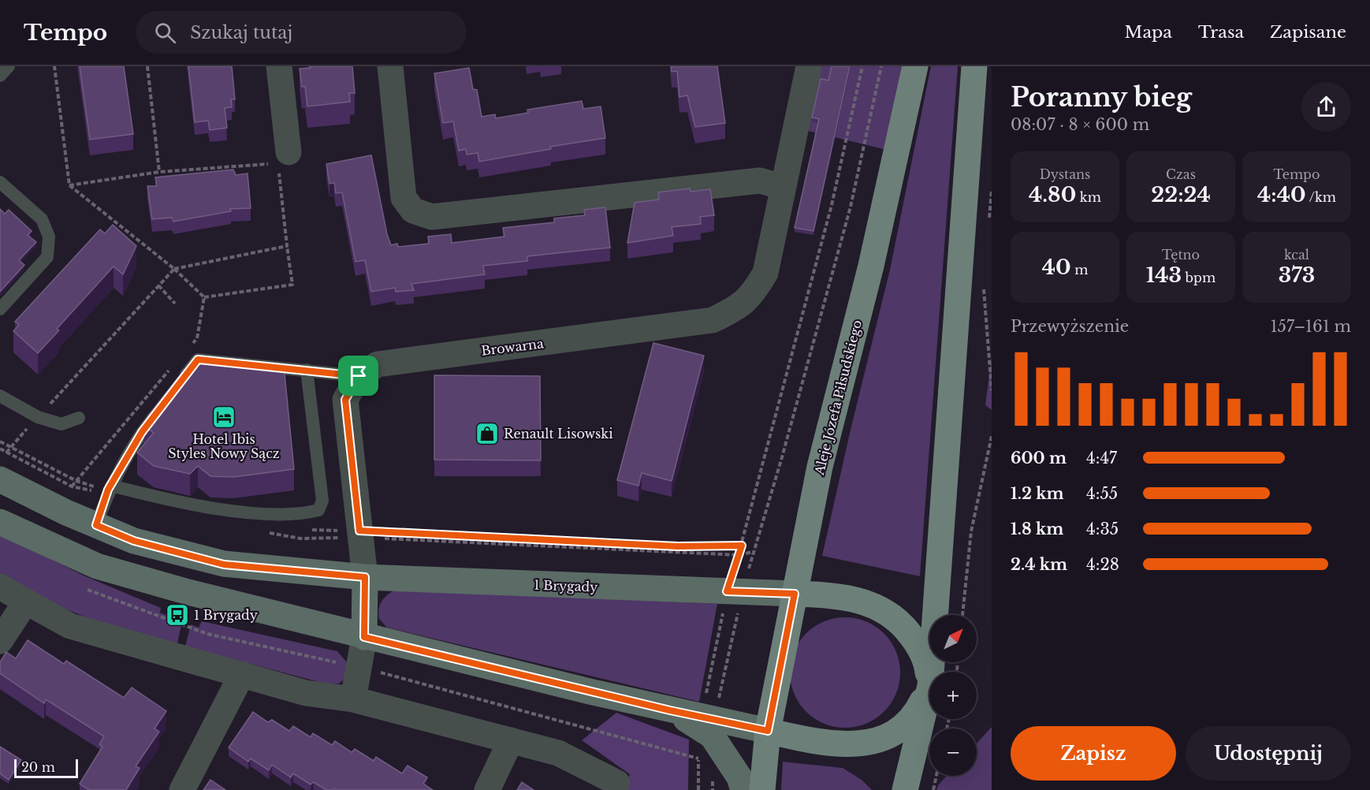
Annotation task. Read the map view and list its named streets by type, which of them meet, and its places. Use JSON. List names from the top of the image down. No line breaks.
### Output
{"streets":{"main road":["Aleje Józefa Piłsudskiego","1 Brygady"],"street":["Browarna"]},"crossings":[["Browarna","1 Brygady"],["Aleje Józefa Piłsudskiego","1 Brygady"]],"places":{"hotel":["Hotel Ibis Styles Nowy Sącz"],"shop":["Renault Lisowski"],"bus stop":["1 Brygady"]},"scale_bar":"20 m","north":"top right","page":{"header":"Tempo","search":"Szukaj tutaj","nav":["Mapa","Trasa","Zapisane"],"heading":["Poranny bieg","08:07 · 8 × 600 m"],"stats":[["Dystans","4.80 km"],["Czas","22:24"],["Tempo","4:40 /km"],["40 m"],["Tętno","143 bpm"],["kcal","373"]],"chart":["Przewyższenie","157–161 m"],"list":[{"name":"600 m","note":"4:47"},{"name":"1.2 km","note":"4:55"},{"name":"1.8 km","note":"4:35"},{"name":"2.4 km","note":"4:28"}],"map_buttons":["+","−"],"buttons":["Zapisz","Udostępnij"],"scale":"20 m"}}
